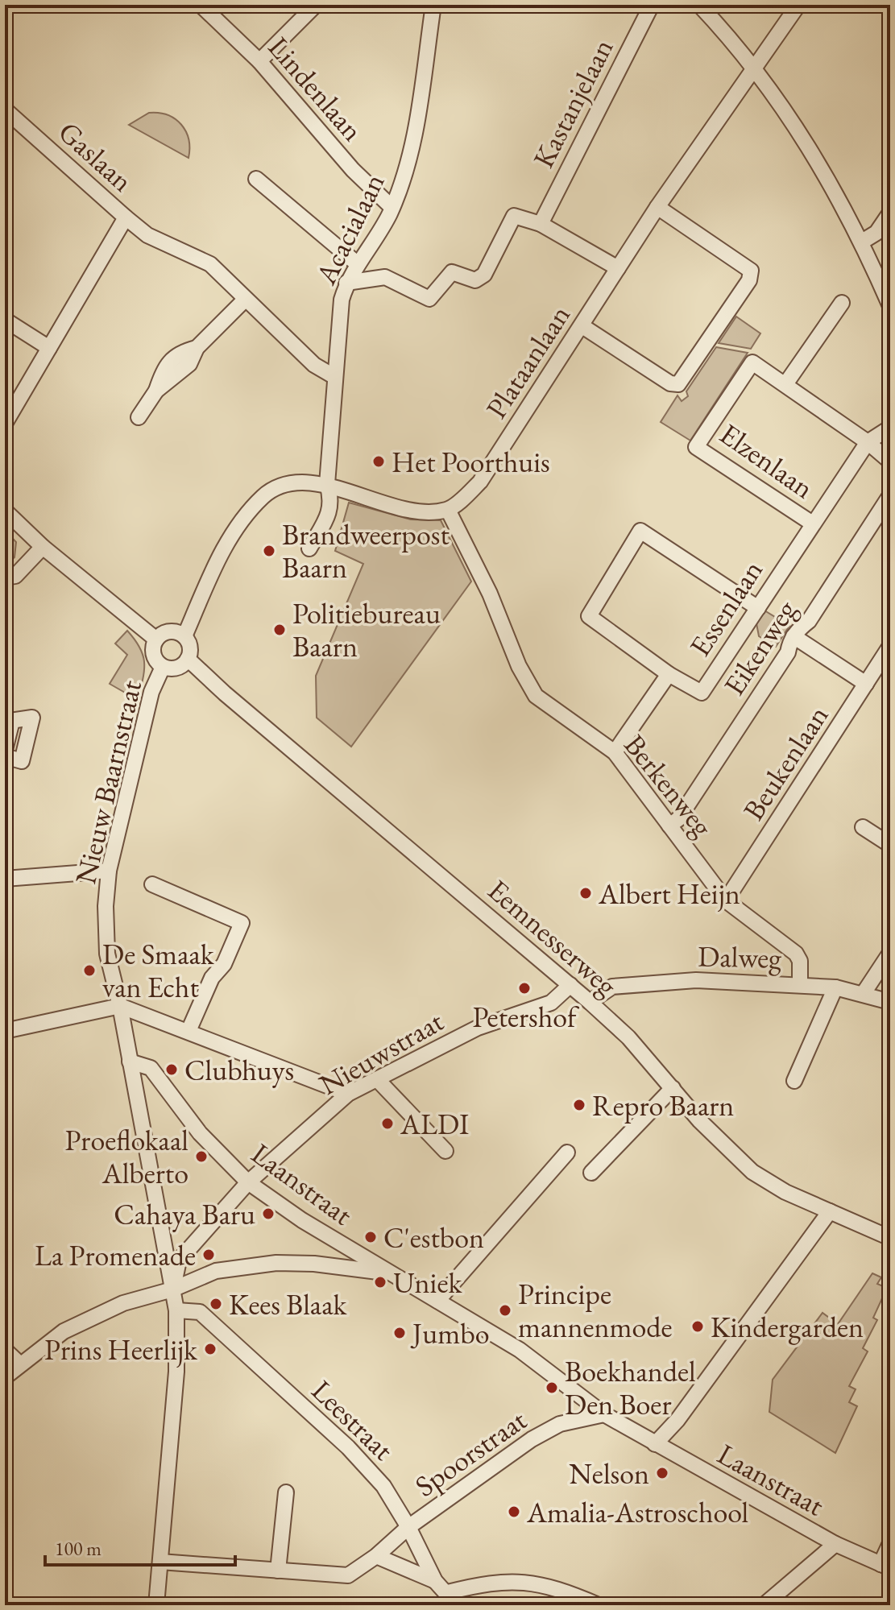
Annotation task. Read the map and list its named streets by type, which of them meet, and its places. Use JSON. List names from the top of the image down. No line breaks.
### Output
{"streets":{"street":["Lindenlaan","Kastanjelaan","Gaslaan","Acacialaan","Plataanlaan","Elzenlaan","Essenlaan","Eikenweg","Beukenlaan","Nieuw Baarnstraat","Berkenweg","Eemnesserweg","Dalweg","Nieuwstraat","Laanstraat","Leestraat","Spoorstraat"]},"crossings":[["Lindenlaan","Acacialaan"],["Plataanlaan","Berkenweg"],["Elzenlaan","Essenlaan"],["Essenlaan","Berkenweg"],["Eikenweg","Berkenweg"],["Beukenlaan","Berkenweg"],["Nieuw Baarnstraat","Eemnesserweg"],["Nieuw Baarnstraat","Nieuwstraat"],["Nieuw Baarnstraat","Laanstraat"],["Nieuw Baarnstraat","Leestraat"],["Nieuw Baarnstraat","Spoorstraat"],["Berkenweg","Dalweg"],["Eemnesserweg","Dalweg"],["Eemnesserweg","Nieuwstraat"],["Nieuwstraat","Laanstraat"],["Laanstraat","Spoorstraat"],["Leestraat","Spoorstraat"]],"places":["Het Poorthuis","Brandweerpost Baarn","Politiebureau Baarn","Albert Heijn","De Smaak van Echt","Petershof","Clubhuys","Repro Baarn","ALDI","Proeflokaal Alberto","Cahaya Baru","C'estbon","La Promenade","Uniek","Kees Blaak","Principe mannenmode","Kindergarden","Jumbo","Prins Heerlijk","Boekhandel Den Boer","Nelson","Amalia-Astroschool"],"scale_bar":"100 m"}
